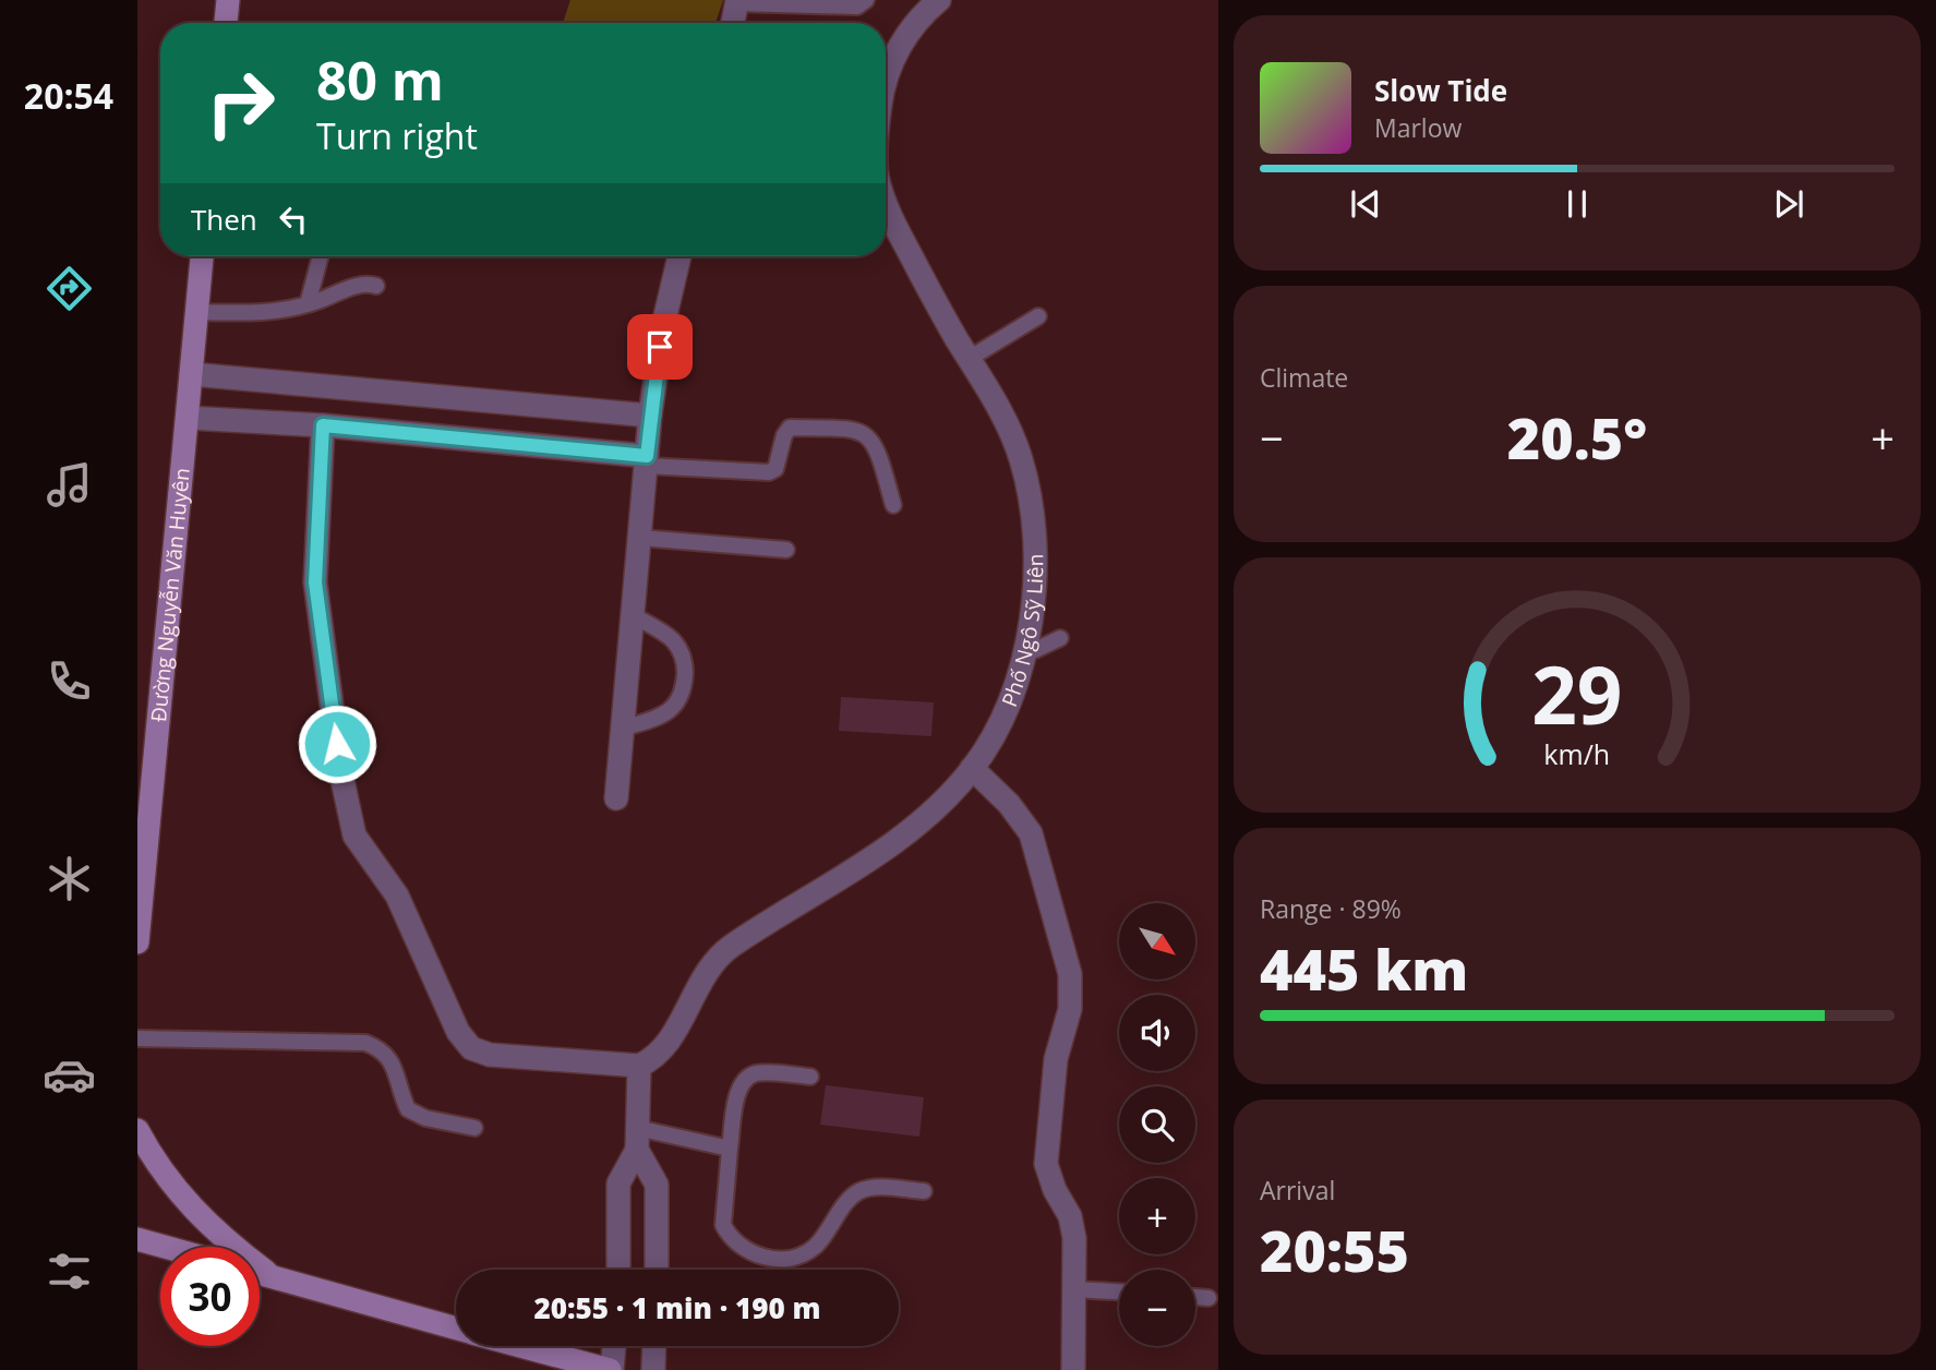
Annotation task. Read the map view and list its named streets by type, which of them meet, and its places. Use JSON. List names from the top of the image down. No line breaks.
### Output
{"streets":{"street":["Đường Nguyễn Văn Huyên","Phố Ngô Sỹ Liên"]},"north":"bottom right","page":{"tabs":"20:54","turn":["80 m","Turn right"],"song":["Slow Tide","Marlow"],"then":"Then","tile":["Climate",["Range · 89%","445 km"],["Arrival","20:55"]],"heat":["−","20.5°","+"],"map_buttons":["+","−"],"limit":"30","trip":"20:55 · 1 min · 190 m","gauge":["29","km/h"]}}
